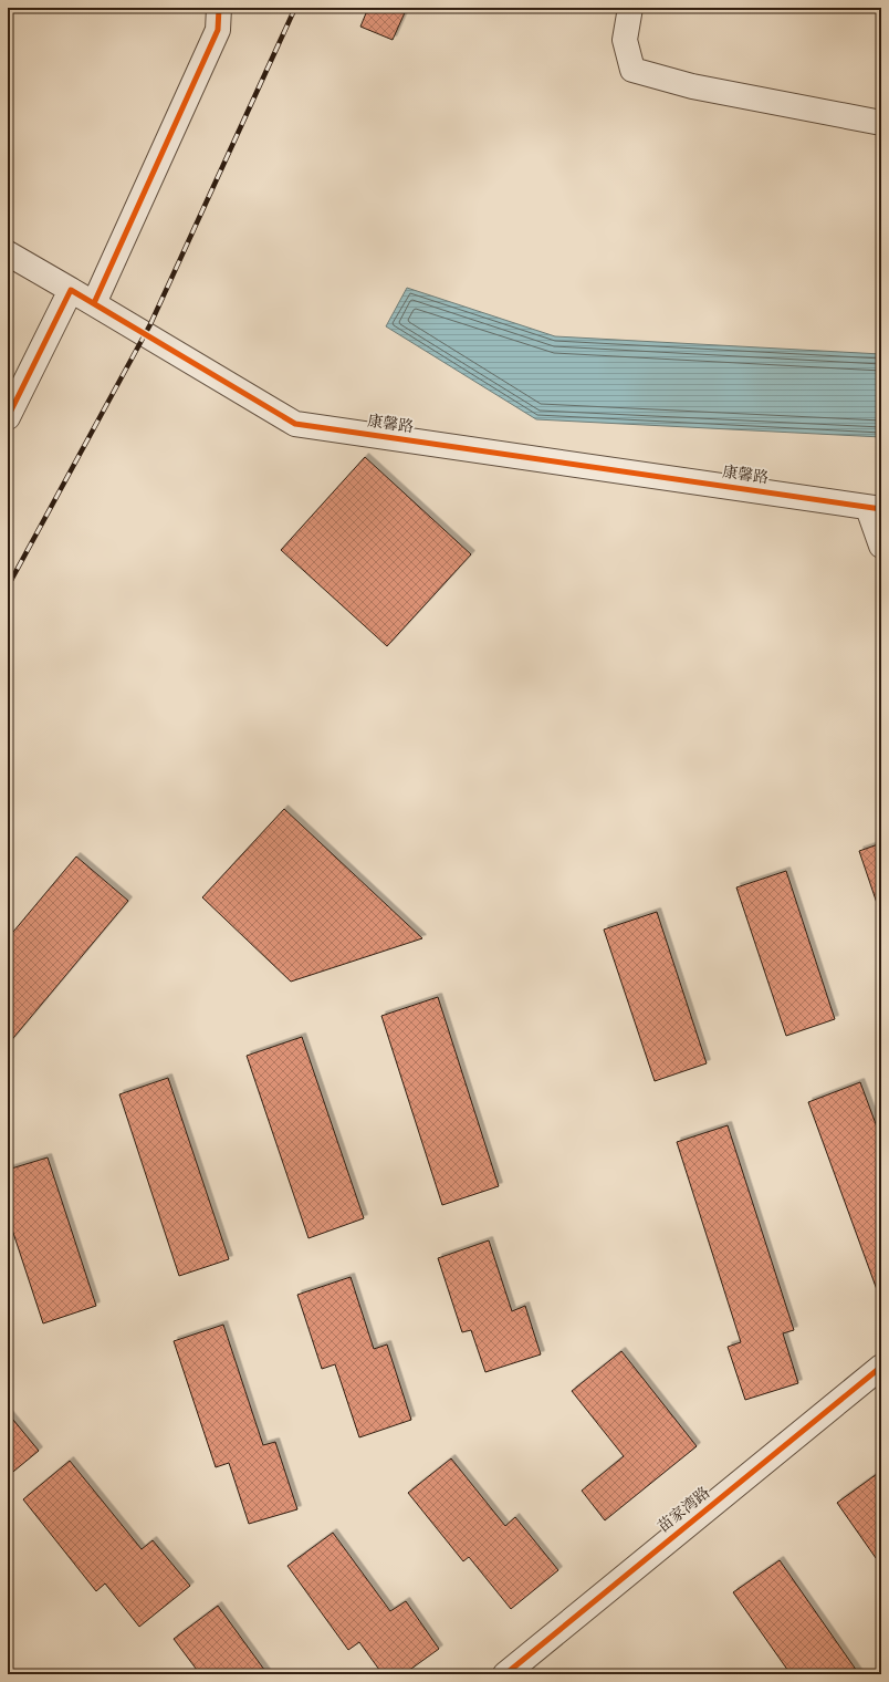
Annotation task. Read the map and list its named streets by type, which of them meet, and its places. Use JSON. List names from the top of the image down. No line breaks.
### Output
{"streets":{"street":["康馨路","苗家湾路"]}}
